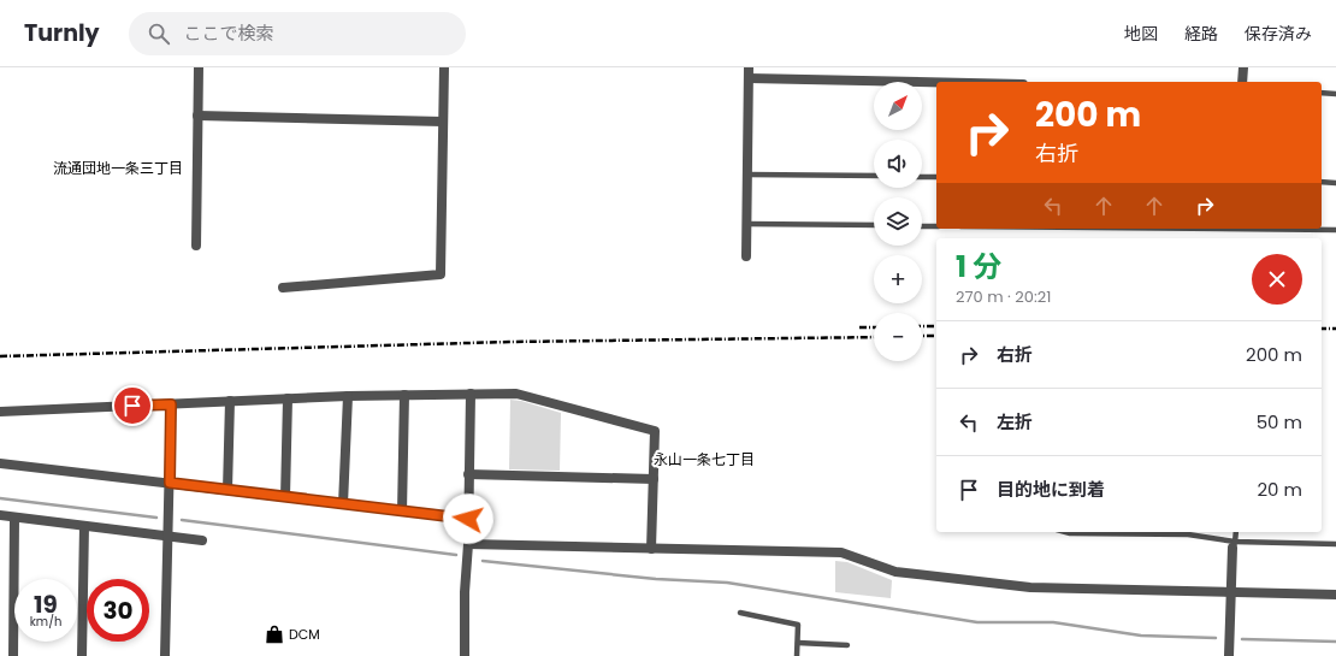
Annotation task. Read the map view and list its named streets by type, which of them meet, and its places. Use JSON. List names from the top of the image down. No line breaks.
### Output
{"districts":["流通団地一条三丁目","永山一条七丁目"],"places":{"shop":["DCM"]},"north":"top right","page":{"header":"Turnly","search":"ここで検索","nav":["地図","経路","保存済み"],"map_buttons":["+","−"],"turn":["200 m","右折"],"heading":["1 分","270 m · 20:21"],"list":[{"name":"右折","value":"200 m"},{"name":"左折","value":"50 m"},{"name":"目的地に到着","value":"20 m"}],"speed":"19 km/h","limit":"30"}}
